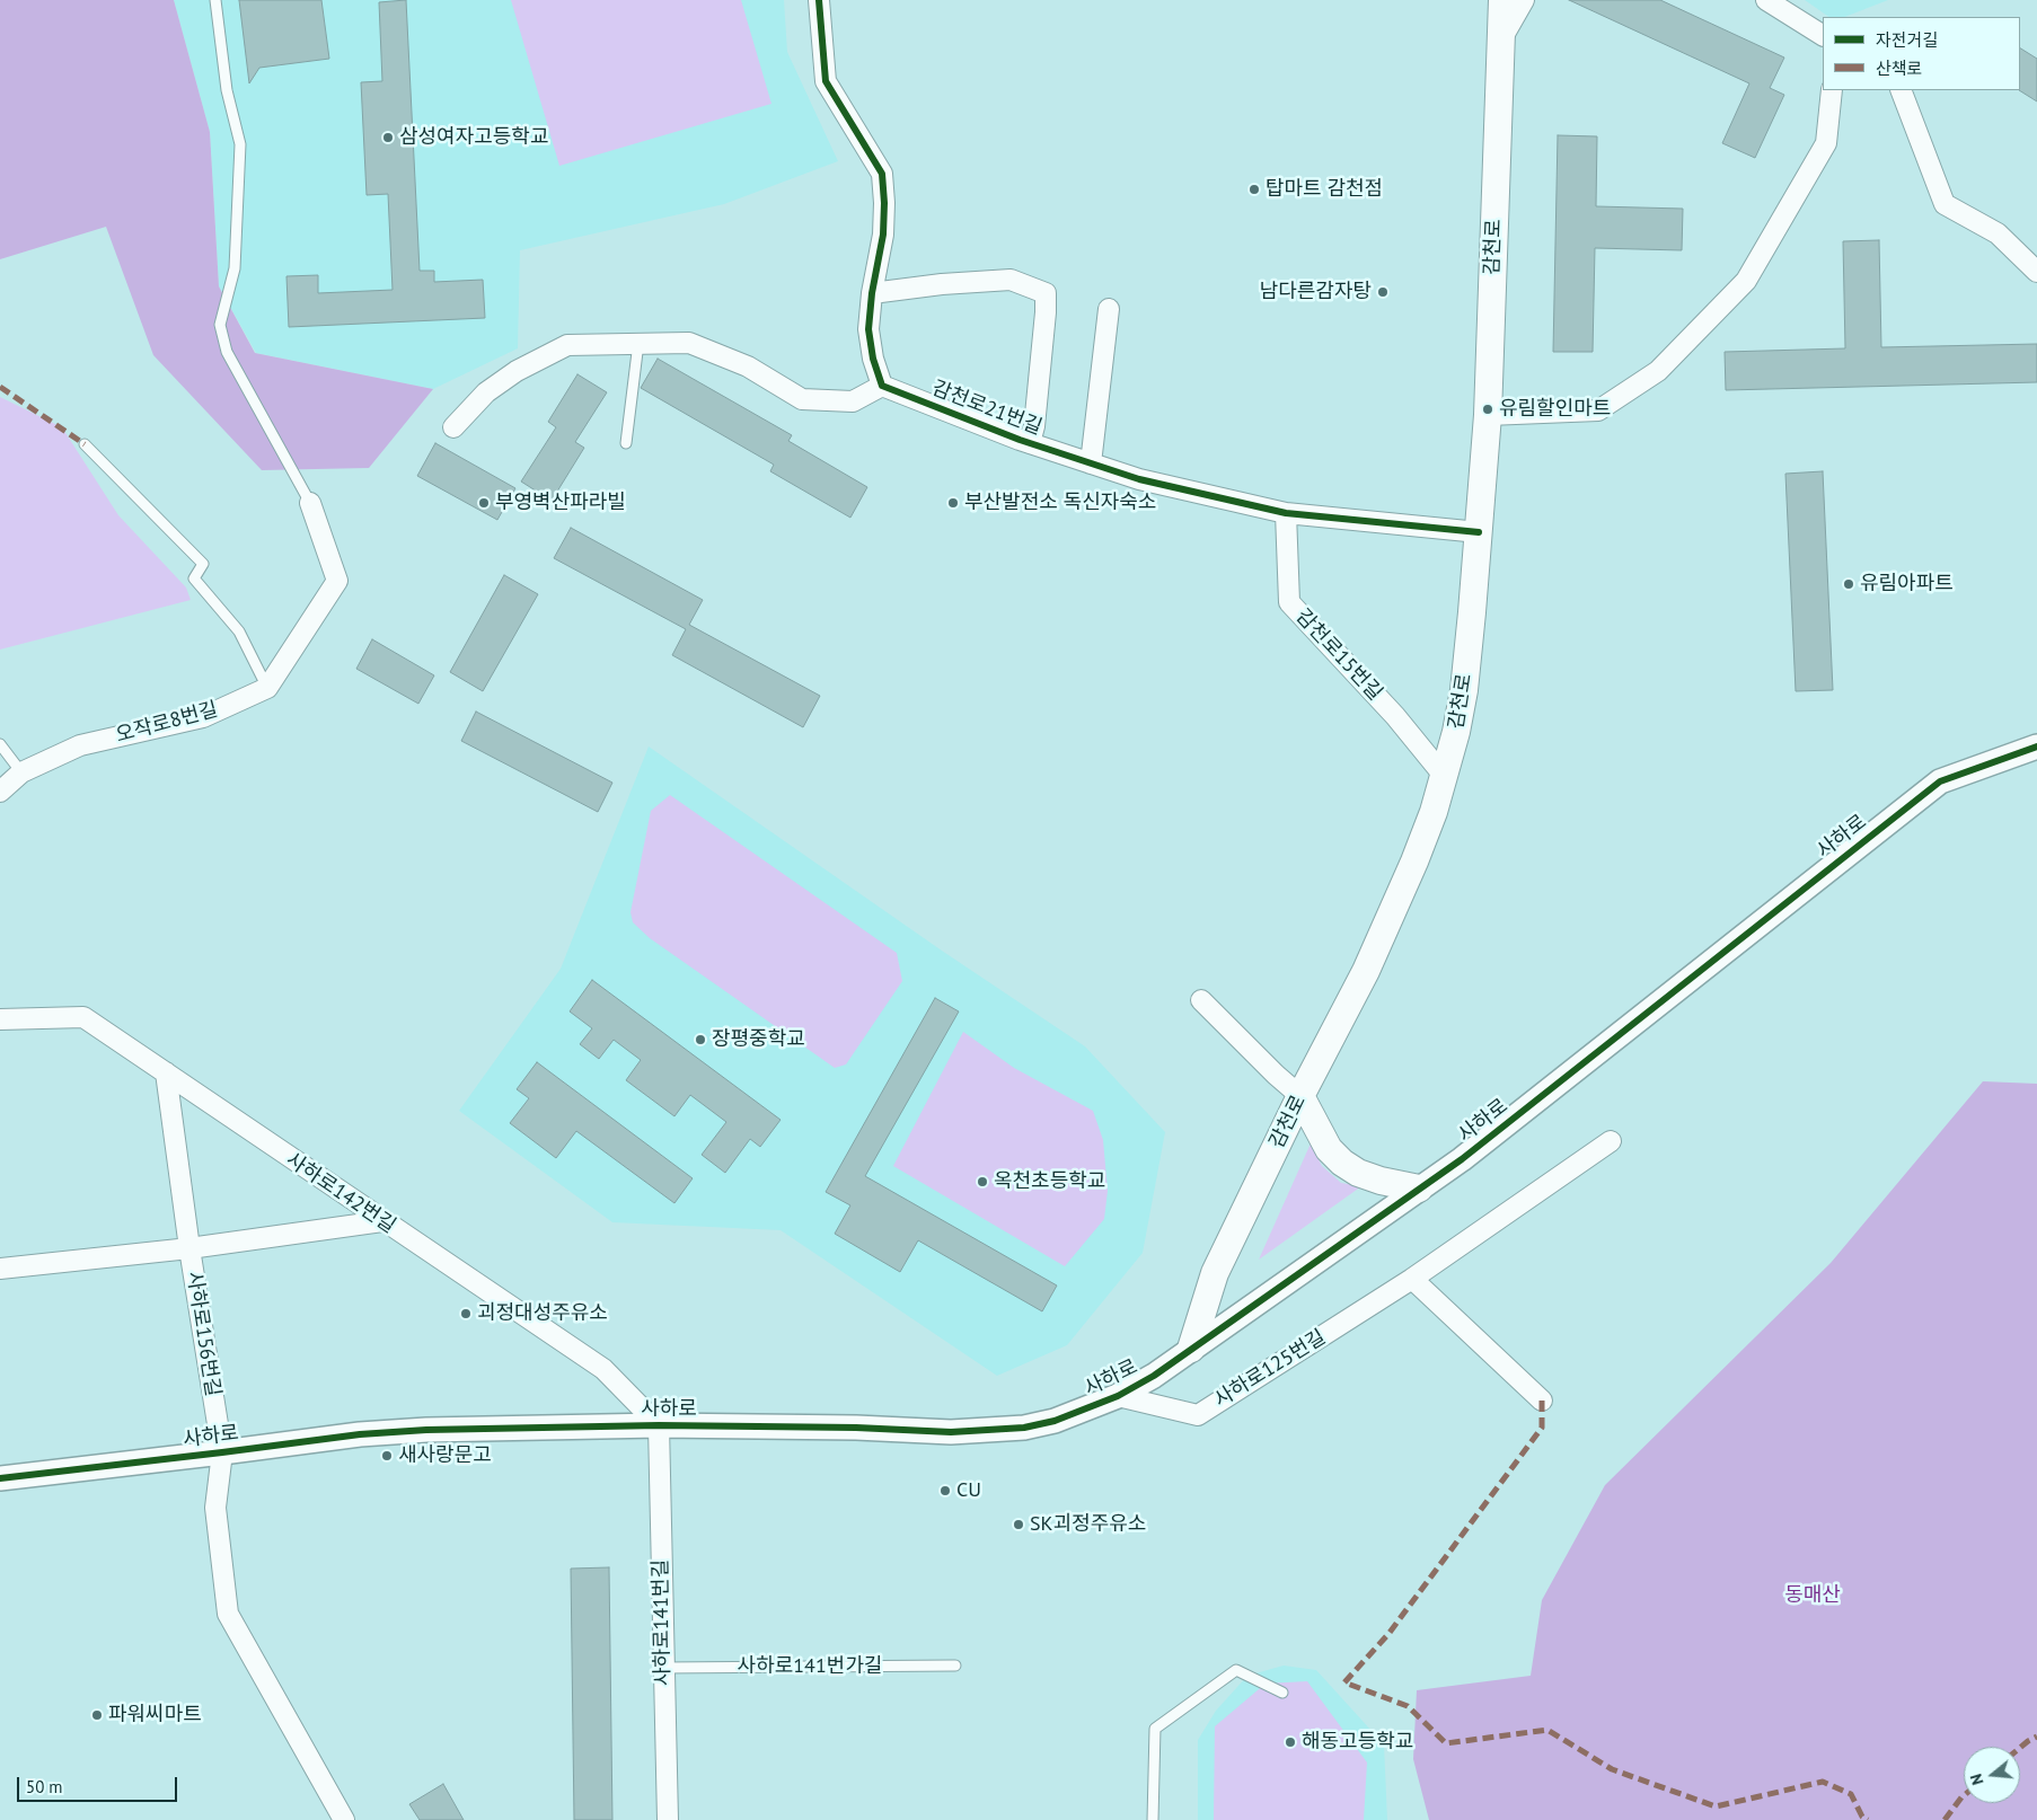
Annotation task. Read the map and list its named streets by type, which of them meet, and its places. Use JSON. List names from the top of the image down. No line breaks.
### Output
{"streets":{"main road":["감천로"],"street":["감천로21번길","감천로15번길","오작로8번길","사하로","사하로142번길","사하로156번길","사하로125번길","사하로141번길"],"lane":["사하로141번가길"]},"crossings":[["감천로","감천로21번길"],["감천로","감천로15번길"],["감천로","사하로"],["감천로21번길","감천로15번길"],["사하로","사하로142번길"],["사하로","사하로156번길"],["사하로","사하로125번길"],["사하로","사하로141번길"],["사하로142번길","사하로156번길"],["사하로142번길","사하로141번길"],["사하로141번길","사하로141번가길"]],"parks":["동매산"],"places":["삼성여자고등학교","탑마트 감천점","남다른감자탕","유림할인마트","부영벽산파라빌","부산발전소 독신자숙소","유림아파트","장평중학교","옥천초등학교","괴정대성주유소","새사랑문고","CU","SK괴정주유소","파워씨마트","해동고등학교"],"legend":["자전거길","산책로"],"scale_bar":"50 m","north":"left"}
